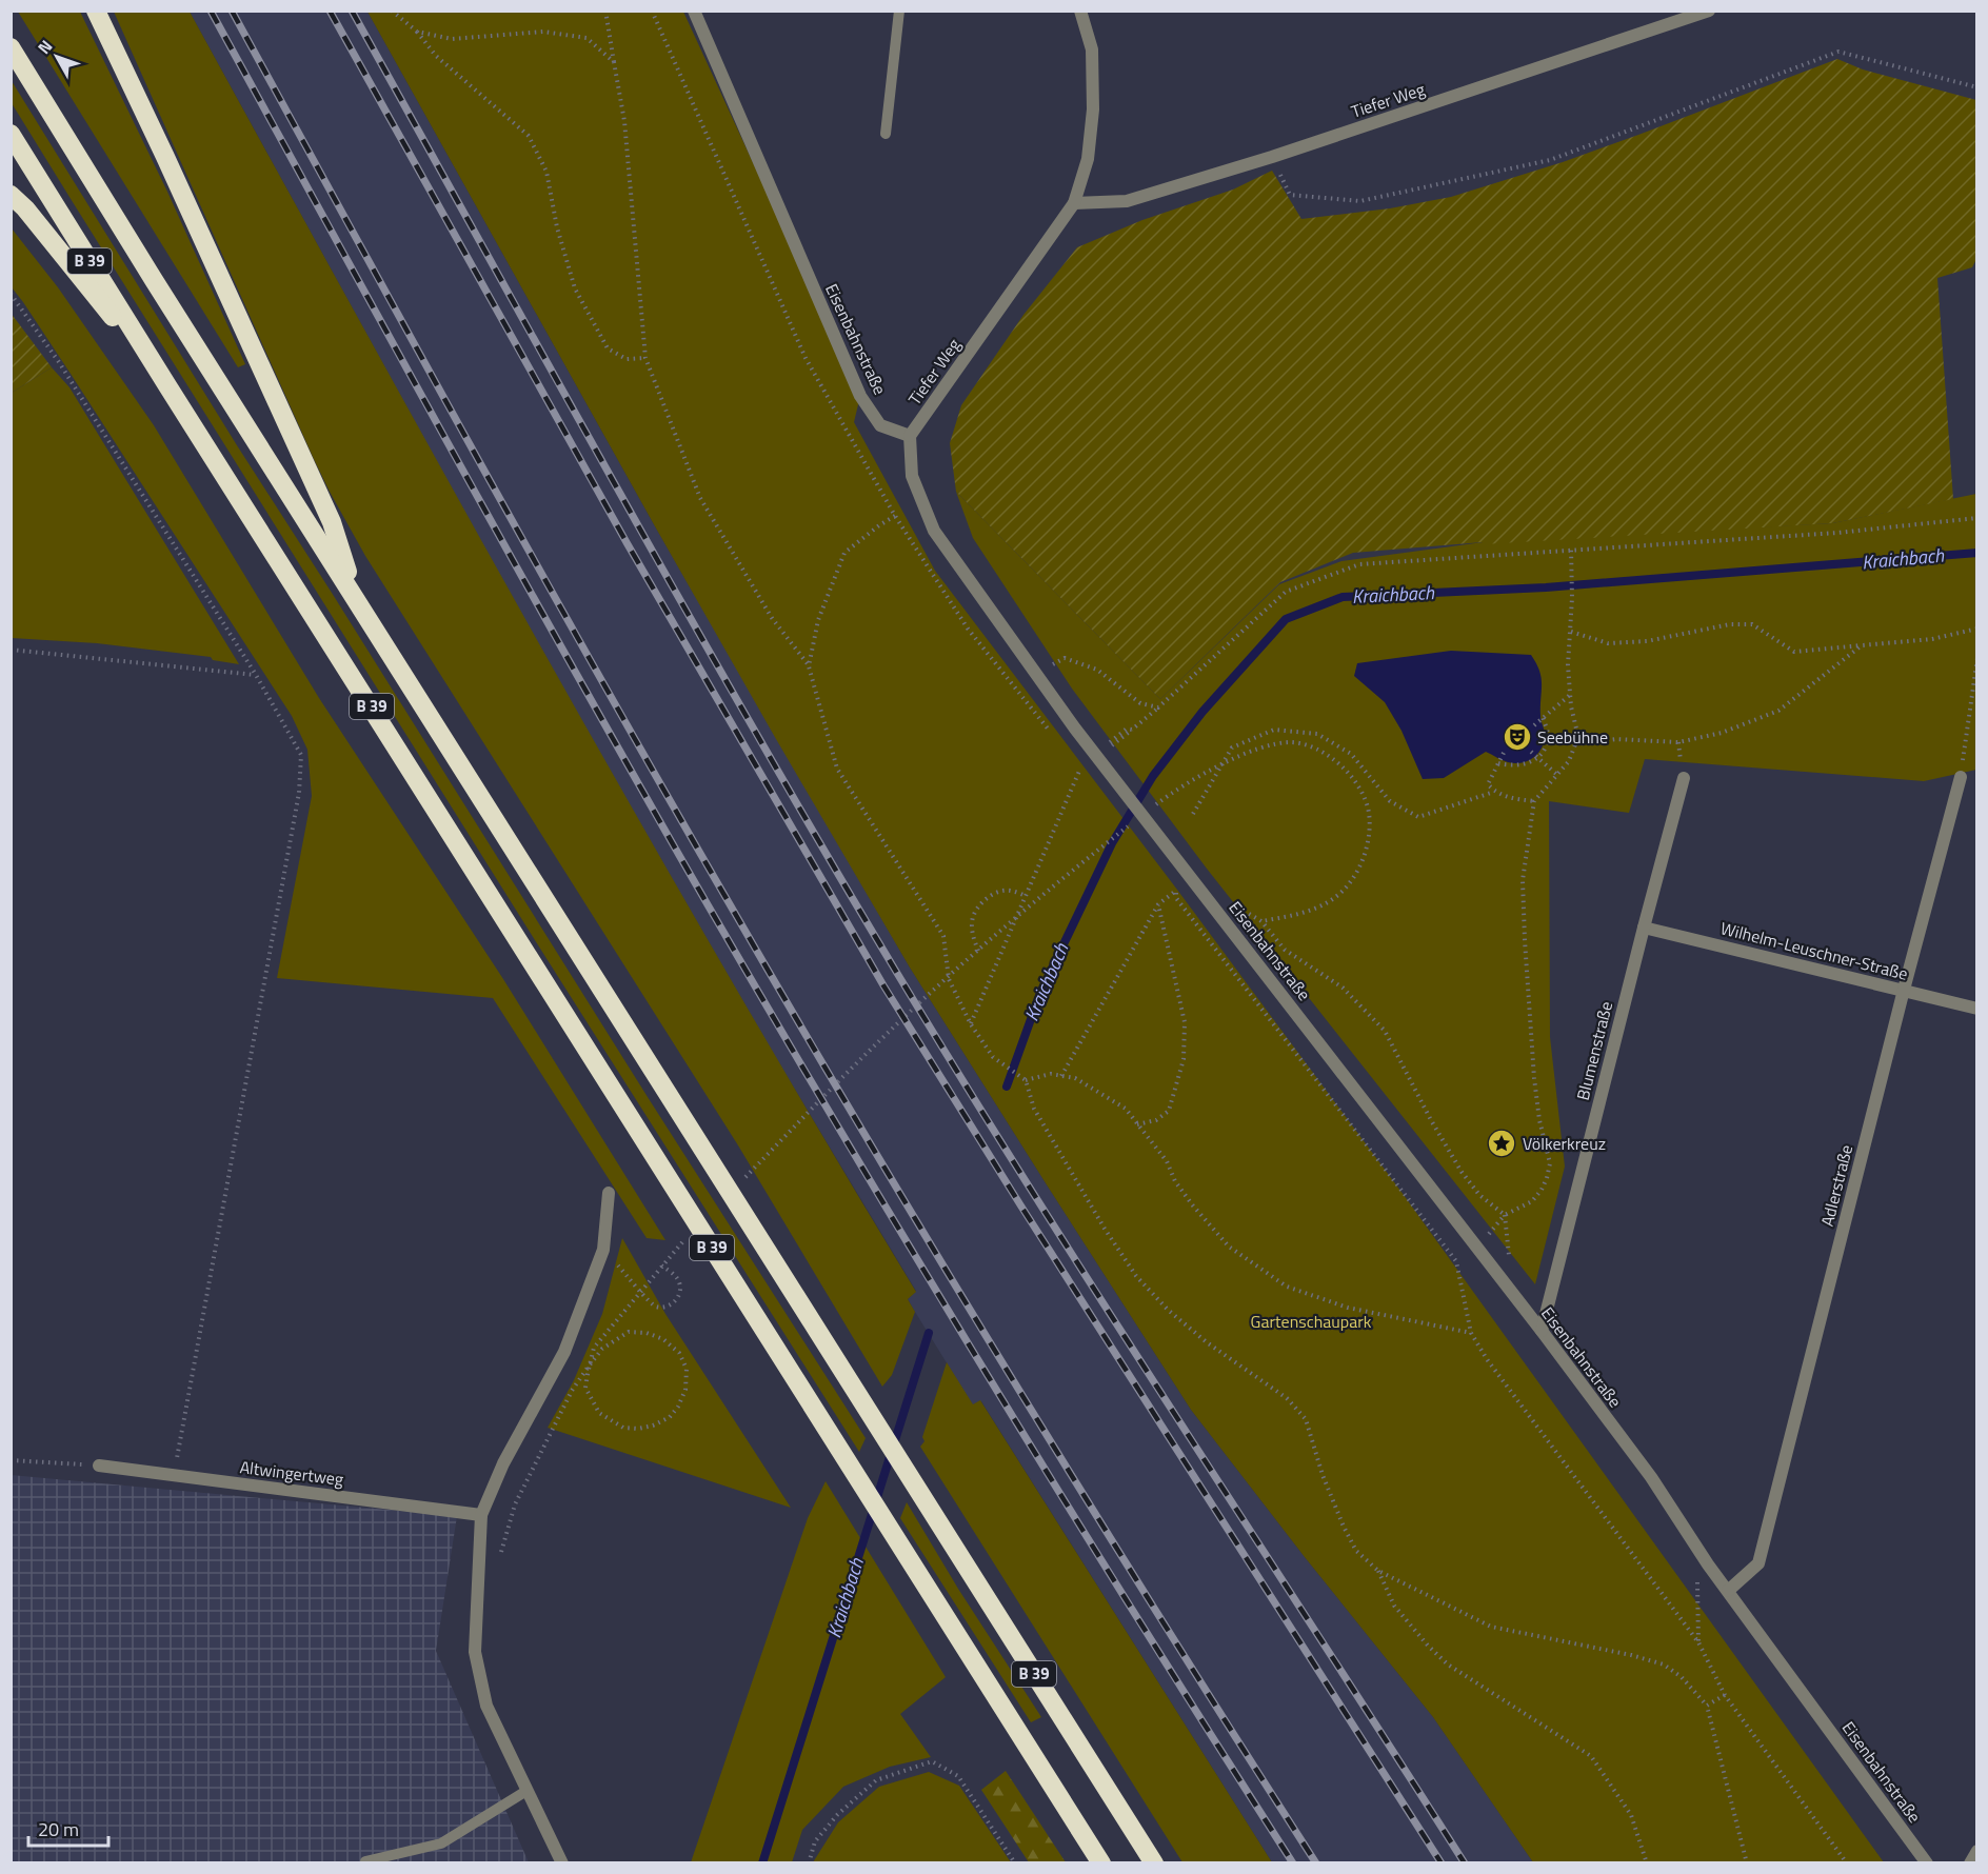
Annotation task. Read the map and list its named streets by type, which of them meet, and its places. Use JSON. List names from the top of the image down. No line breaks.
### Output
{"streets":{"highway":["B 39"],"street":["Tiefer Weg","Eisenbahnstraße","Wilhelm-Leuschner-Straße","Blumenstraße","Adlerstraße","Altwingertweg"]},"crossings":[["Tiefer Weg","Eisenbahnstraße"],["Eisenbahnstraße","Blumenstraße"],["Eisenbahnstraße","Adlerstraße"],["Wilhelm-Leuschner-Straße","Blumenstraße"],["Wilhelm-Leuschner-Straße","Adlerstraße"]],"water":["Kraichbach"],"parks":["Gartenschaupark"],"places":{"theatre":["Seebühne"],"place":["Völkerkreuz"]},"scale_bar":"20 m","north":"top left"}
